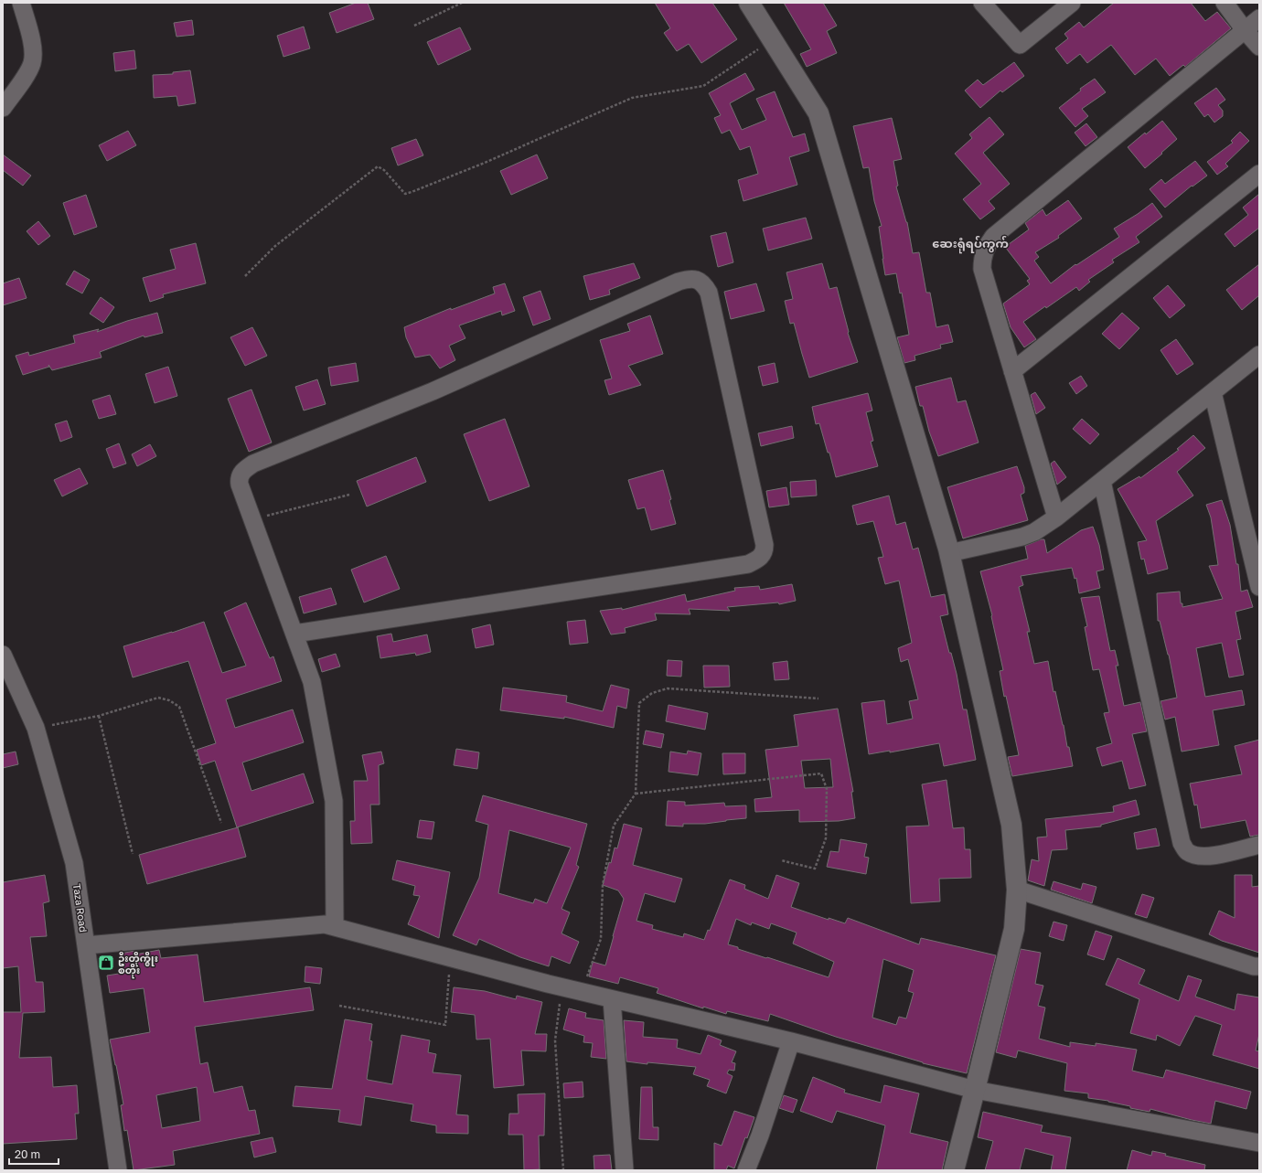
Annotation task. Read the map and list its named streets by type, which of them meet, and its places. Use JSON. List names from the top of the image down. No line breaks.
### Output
{"streets":{"street":["Taza Road"]},"districts":["ဆေးရုံရပ်ကွက်"],"places":{"shop":["ဦးတိုက္စိုး စတိုး"]},"scale_bar":"20 m"}
